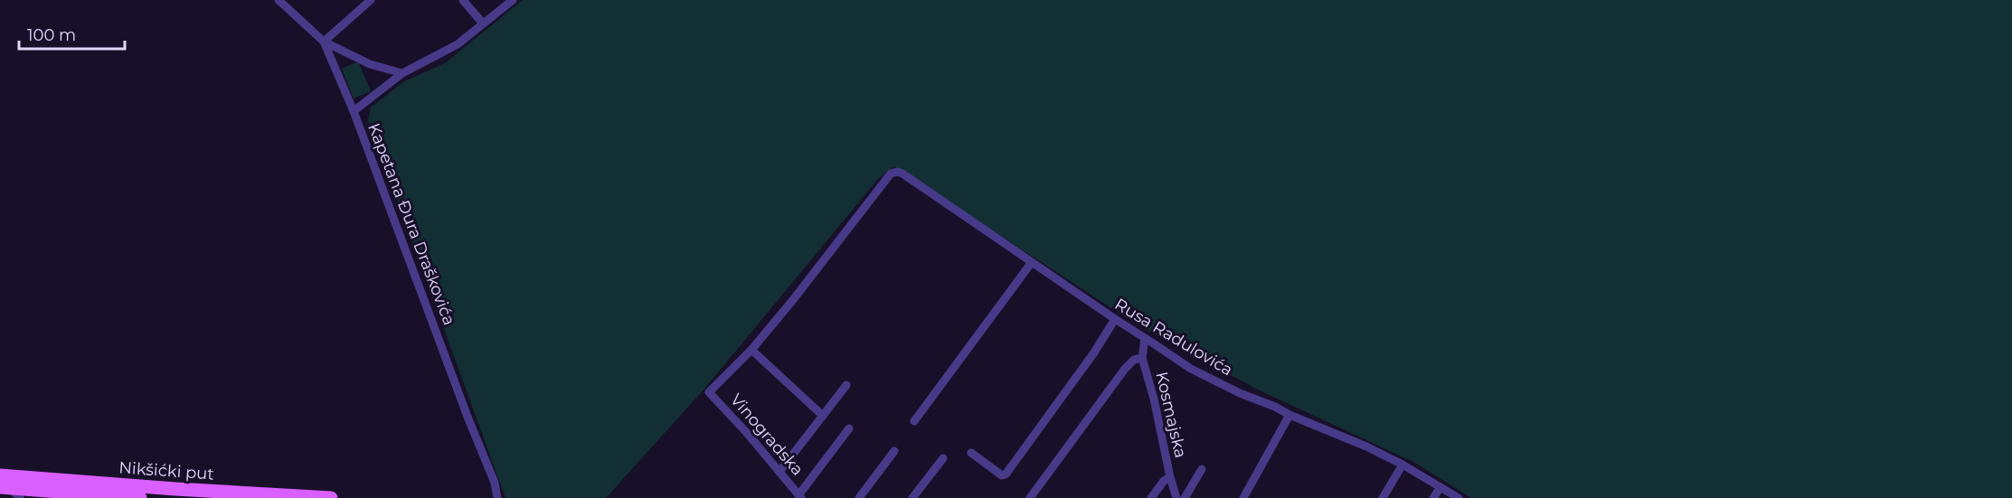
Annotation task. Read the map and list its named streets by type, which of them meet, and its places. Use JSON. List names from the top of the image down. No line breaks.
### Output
{"streets":{"main road":["Nikšićki put"],"street":["Kapetana Đura Draškovića","Rusa Radulovića","Kosmajska","Vinogradska"]},"crossings":[["Rusa Radulovića","Kosmajska"],["Rusa Radulovića","Vinogradska"]],"scale_bar":"100 m"}
